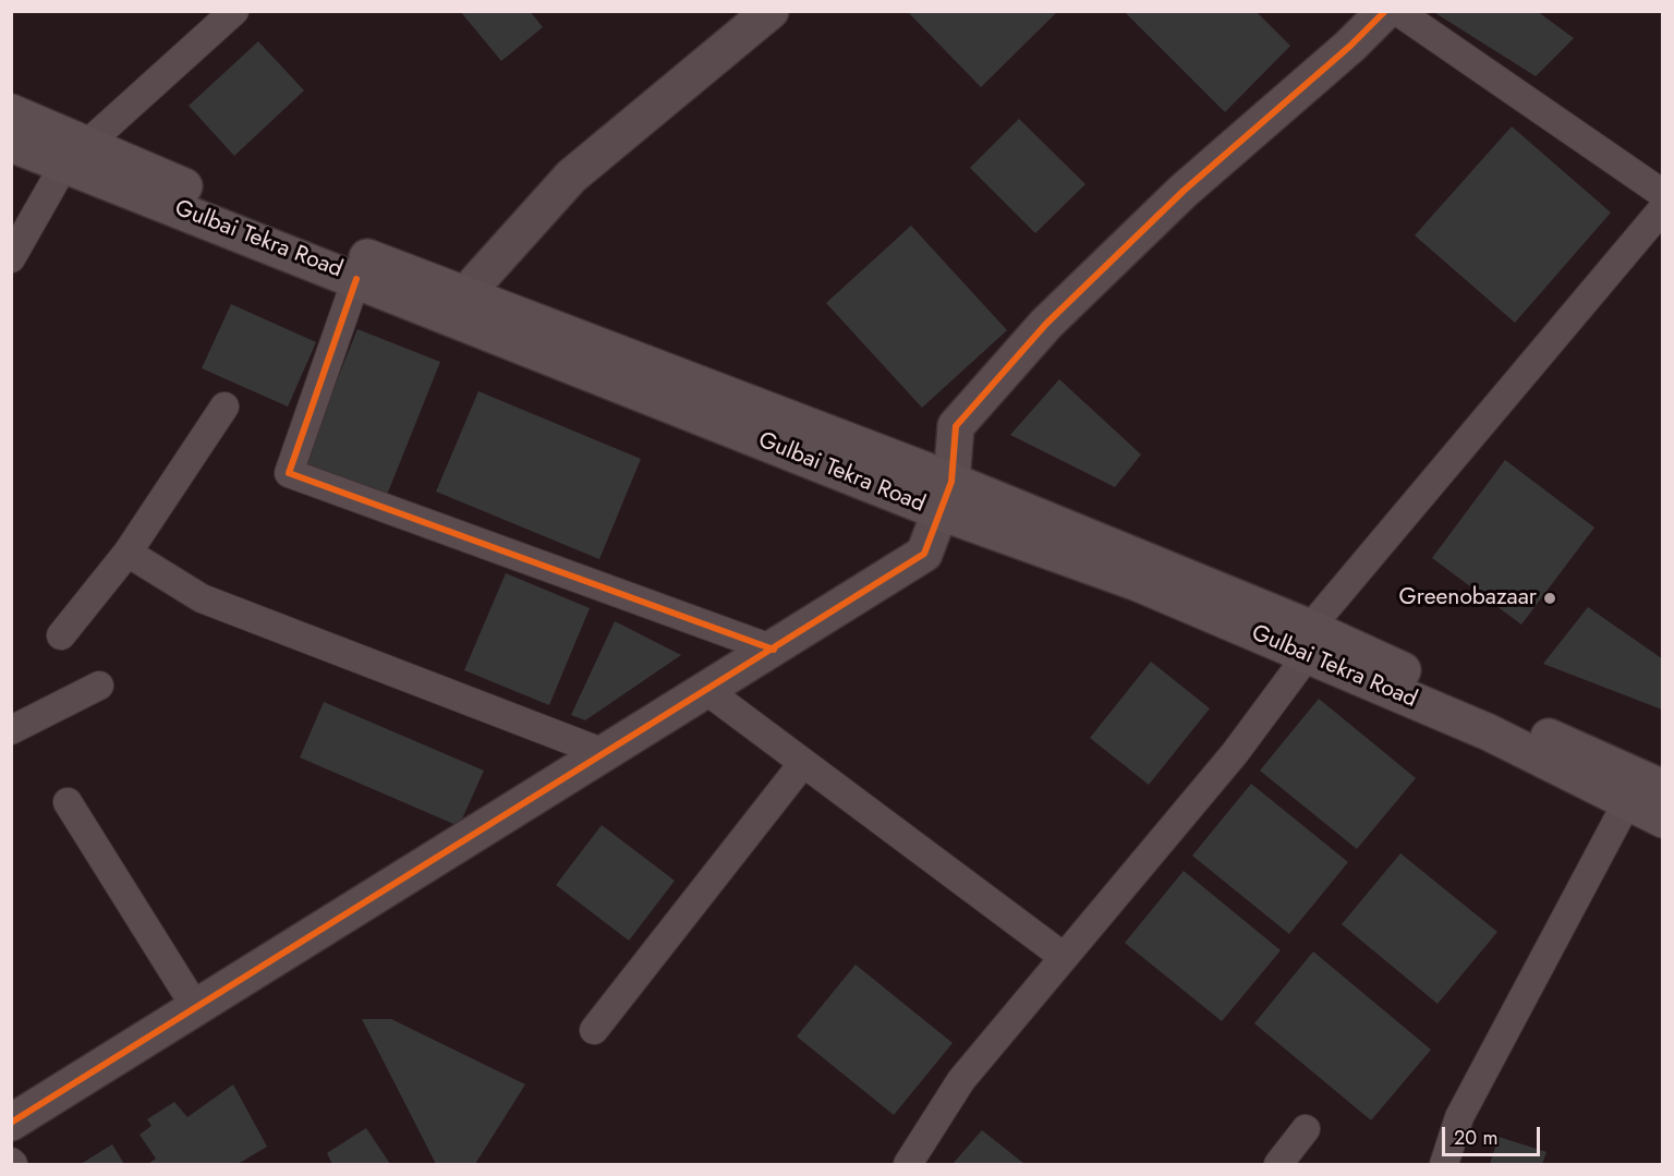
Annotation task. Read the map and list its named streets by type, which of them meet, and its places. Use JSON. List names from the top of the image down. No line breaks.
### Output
{"streets":{"main road":["Gulbai Tekra Road"]},"places":["Greenobazaar"],"scale_bar":"20 m"}
